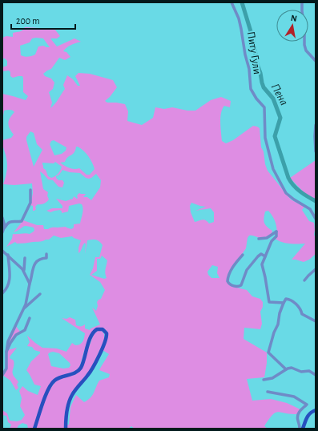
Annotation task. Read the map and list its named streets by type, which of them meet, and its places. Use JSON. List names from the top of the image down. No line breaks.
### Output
{"streets":{"street":["Питу Гули"]},"water":["Пена"],"scale_bar":"200 m","north":"top"}
